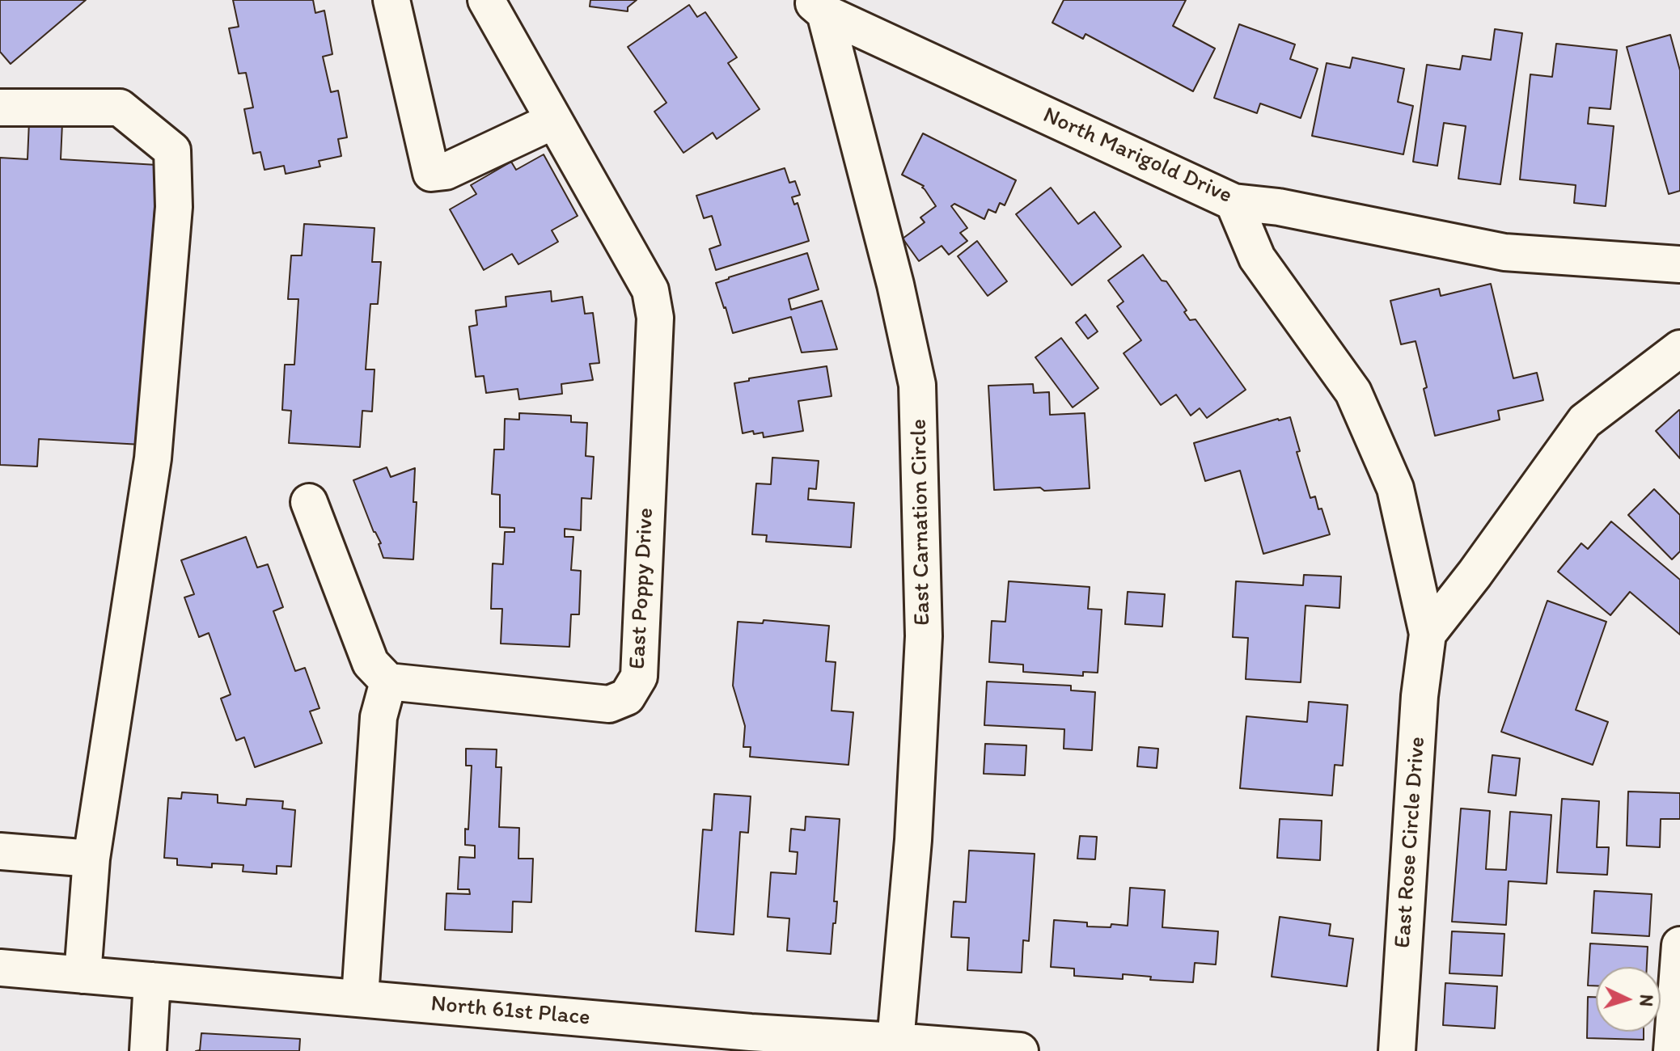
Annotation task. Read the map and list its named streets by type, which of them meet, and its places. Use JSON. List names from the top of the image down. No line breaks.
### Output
{"streets":{"street":["North Marigold Drive","East Carnation Circle","East Poppy Drive","East Rose Circle Drive","North 61st Place"]},"crossings":[["North Marigold Drive","East Carnation Circle"],["North Marigold Drive","East Rose Circle Drive"],["East Carnation Circle","North 61st Place"]],"north":"right"}
